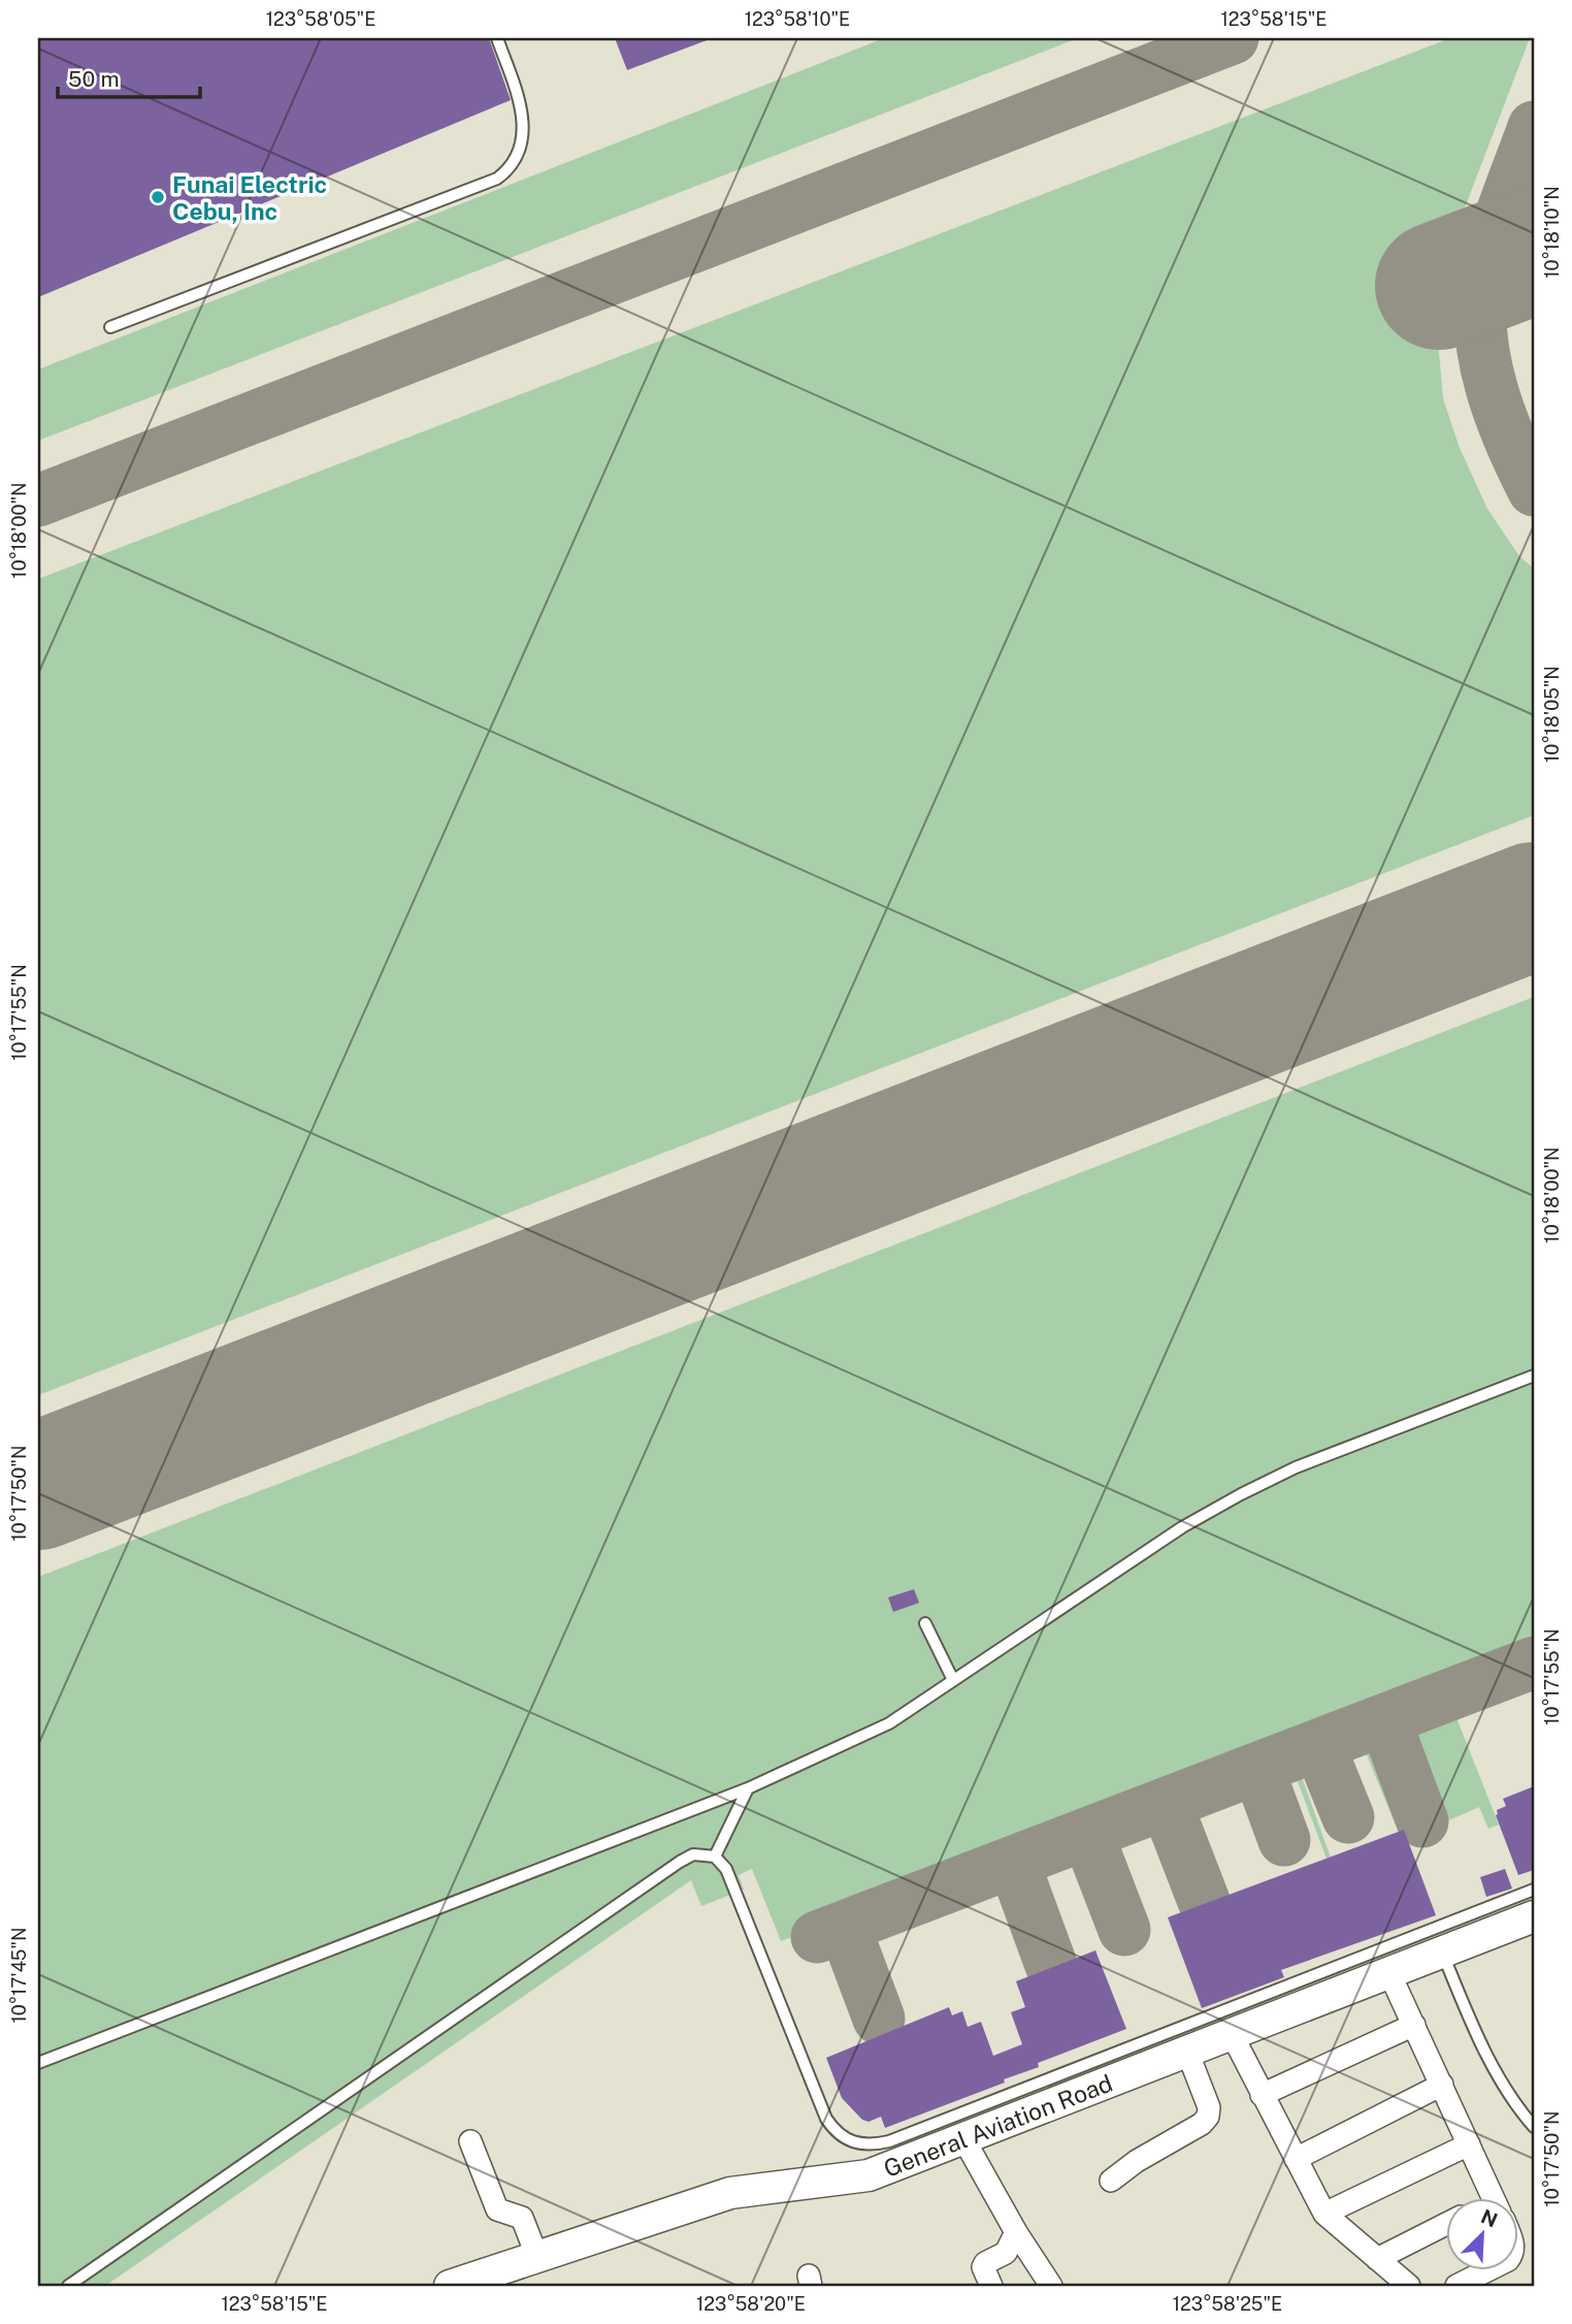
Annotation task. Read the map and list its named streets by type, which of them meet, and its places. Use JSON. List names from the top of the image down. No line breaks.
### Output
{"streets":{"main road":["General Aviation Road"]},"places":["Funai Electric Cebu, Inc"],"scale_bar":"50 m","north":"top right","coordinates":["123°58'05\"E","123°58'10\"E","123°58'15\"E","10°18'10\"N","10°18'00\"N","10°18'05\"N","10°17'55\"N","10°17'50\"N","10°17'45\"N","123°58'20\"E","123°58'25\"E"]}
